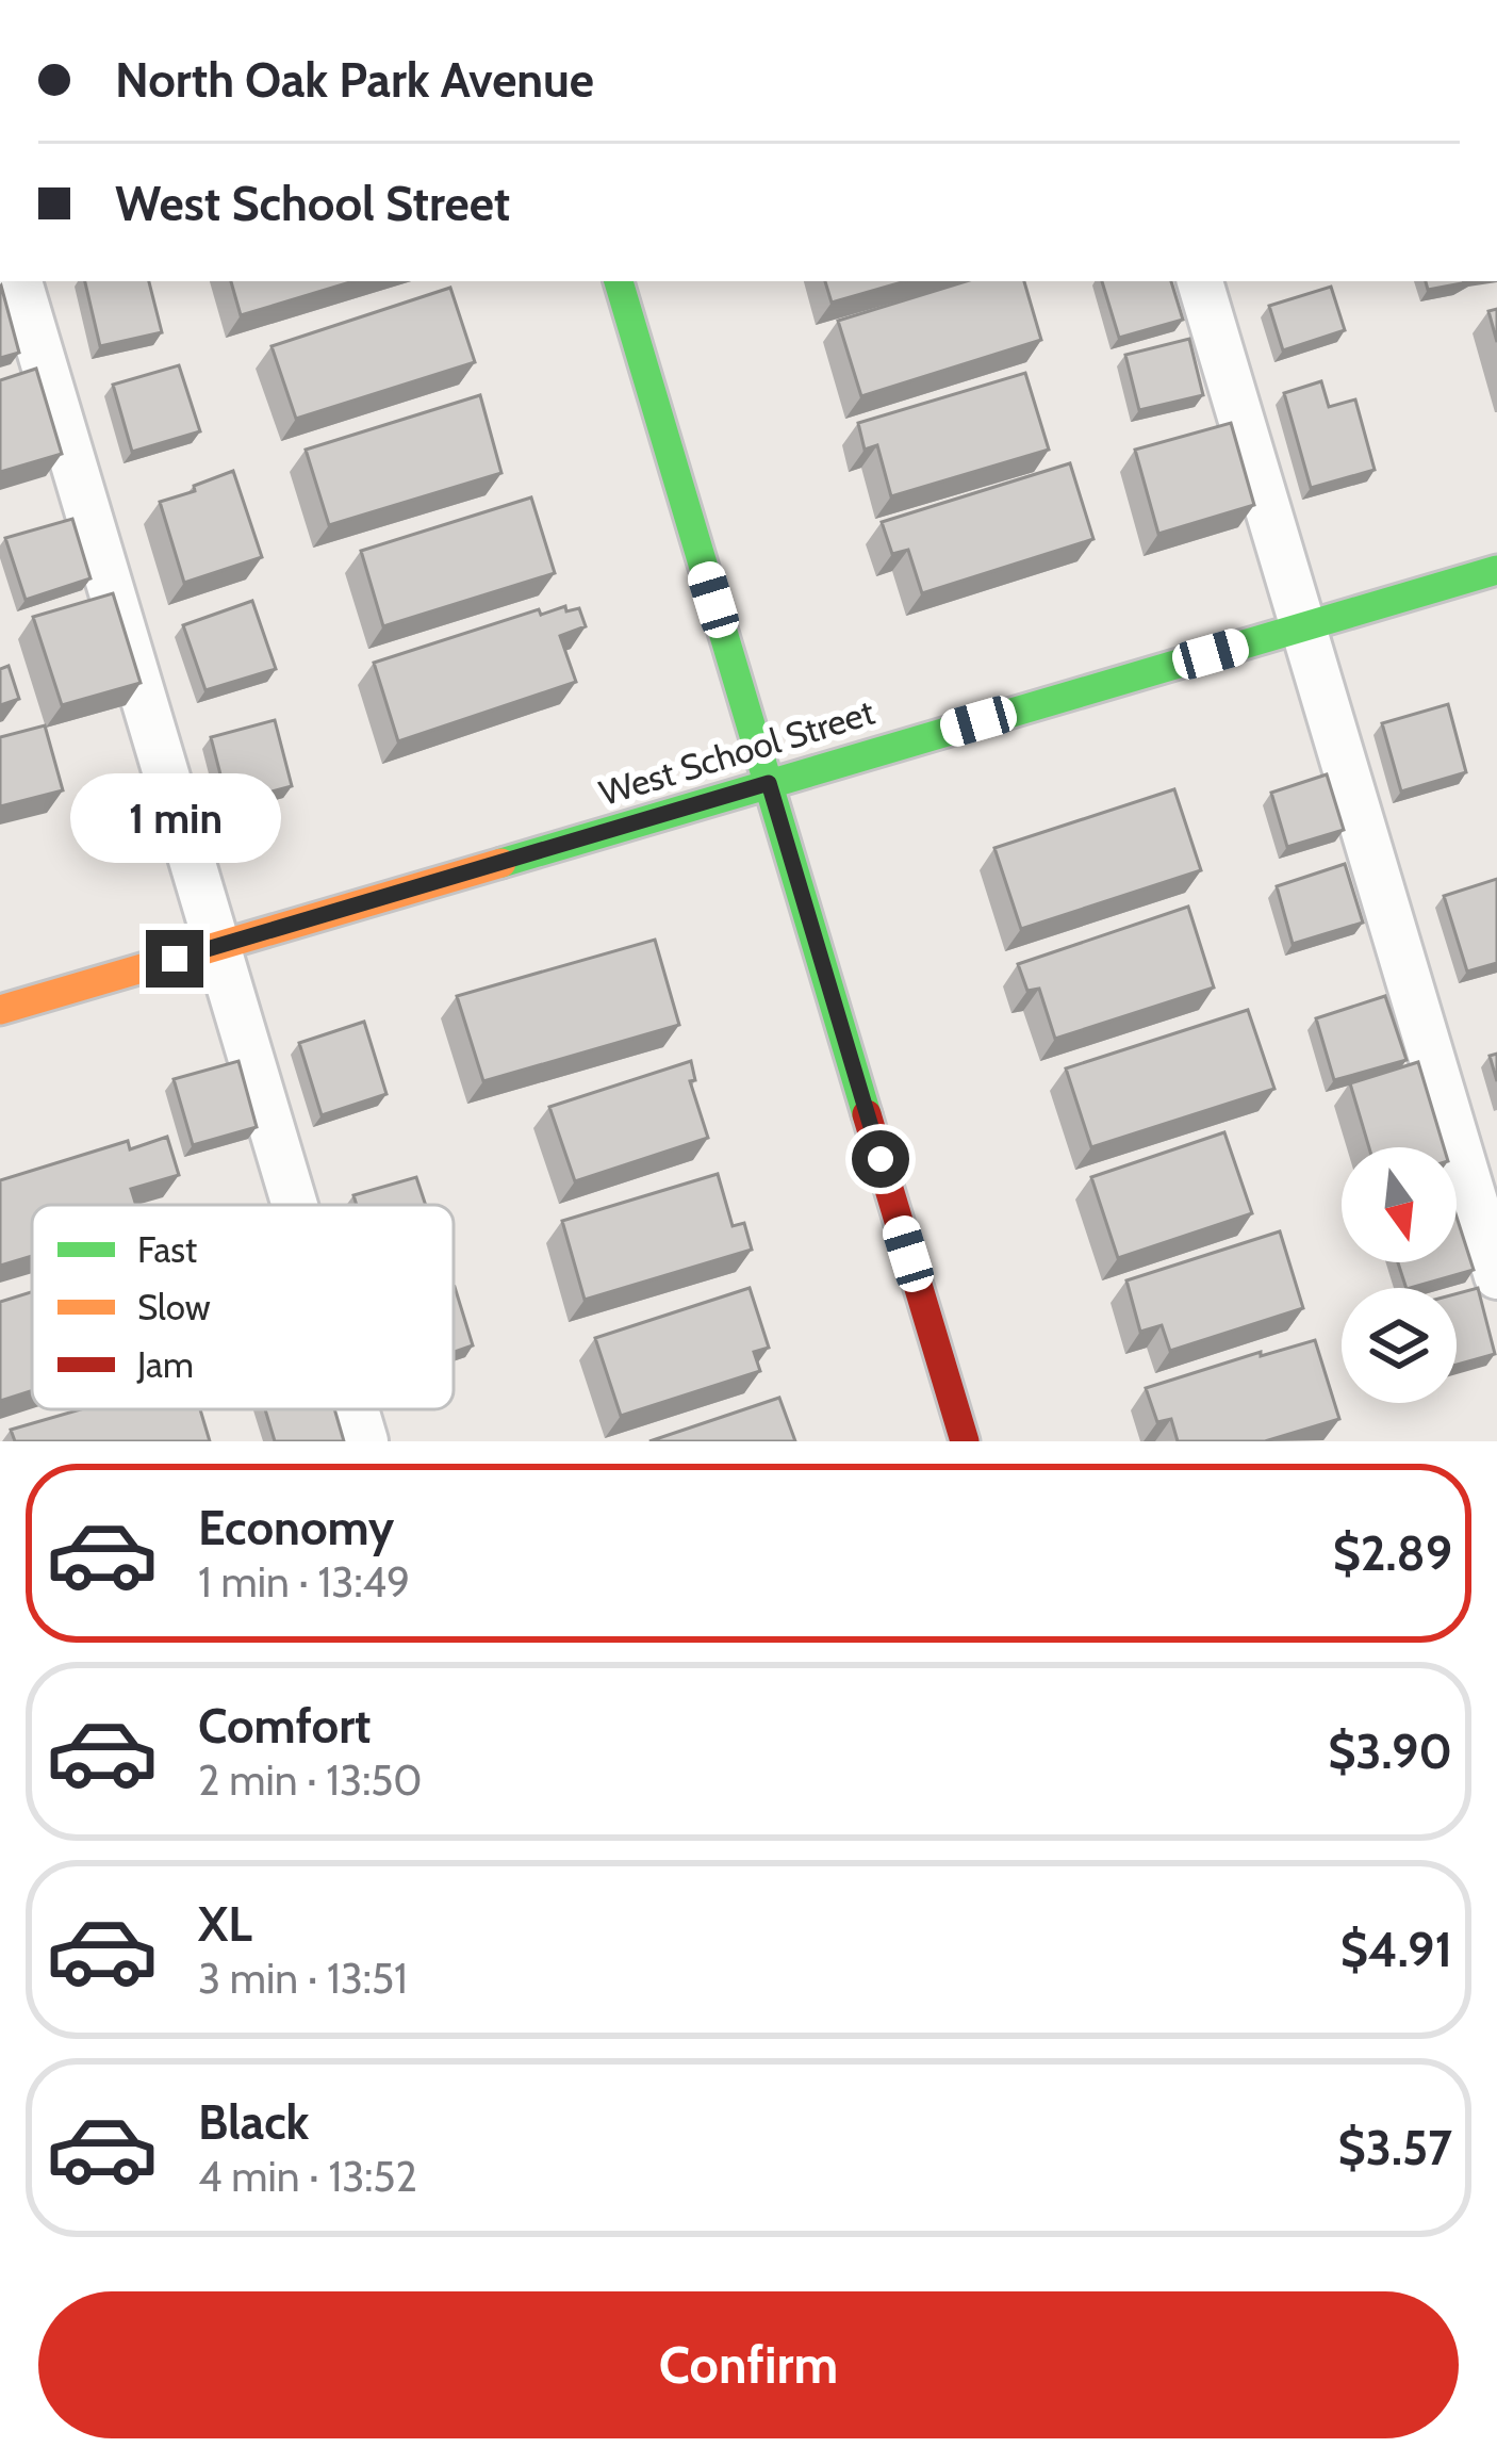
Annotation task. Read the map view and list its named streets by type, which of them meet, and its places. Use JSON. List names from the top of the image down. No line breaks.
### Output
{"streets":{"street":["West School Street"]},"legend":["Fast","Slow","Jam"],"north":"bottom","page":{"banner":["North Oak Park Avenue","West School Street"],"bubble":"1 min","list":[{"name":"Economy","note":"1 min · 13:49","value":"$2.89"},{"name":"Comfort","note":"2 min · 13:50","value":"$3.90"},{"name":"XL","note":"3 min · 13:51","value":"$4.91"},{"name":"Black","note":"4 min · 13:52","value":"$3.57"}],"buttons":"Confirm"}}
